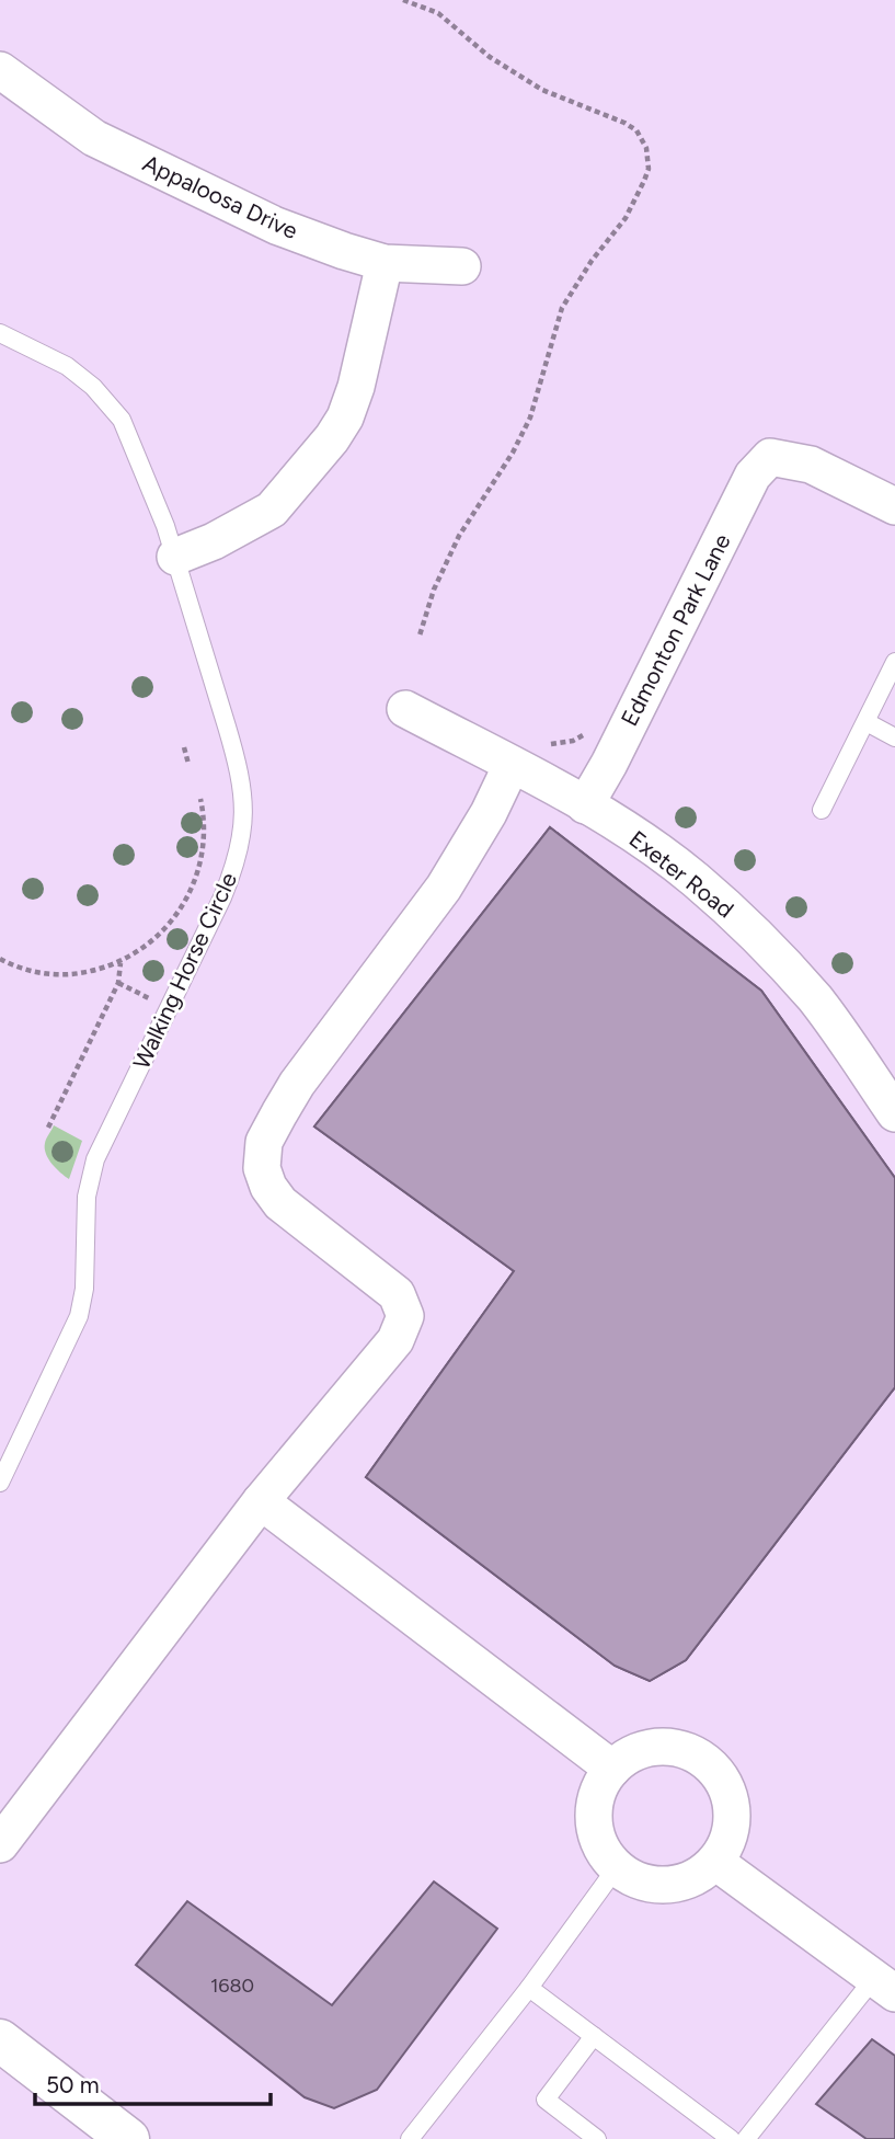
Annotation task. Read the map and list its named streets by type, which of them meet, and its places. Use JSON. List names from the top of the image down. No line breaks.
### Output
{"streets":{"street":["Appaloosa Drive","Edmonton Park Lane","Exeter Road"],"lane":["Walking Horse Circle"]},"crossings":[["Edmonton Park Lane","Exeter Road"]],"house_numbers":["1680"],"scale_bar":"50 m"}
